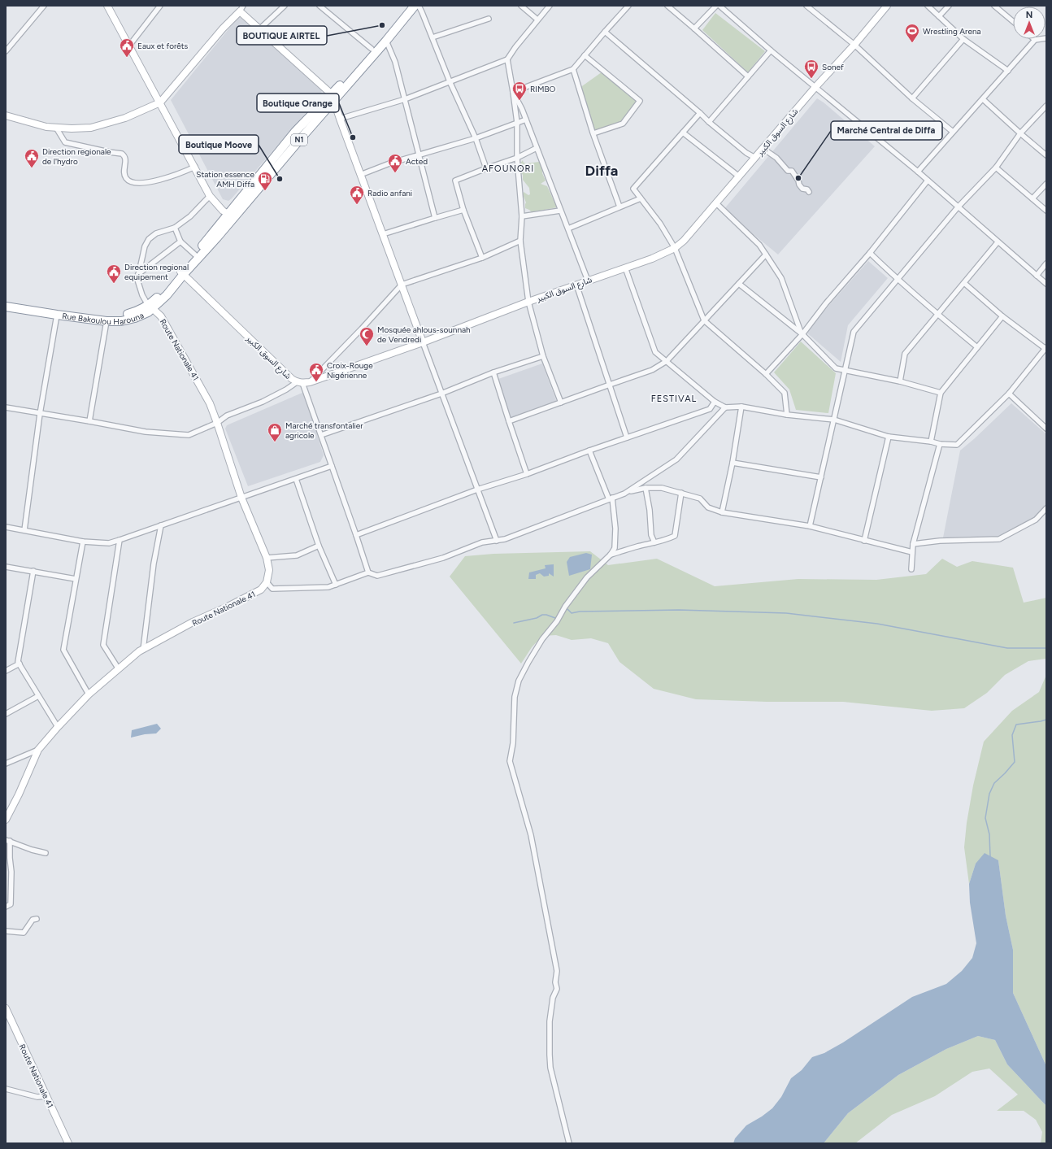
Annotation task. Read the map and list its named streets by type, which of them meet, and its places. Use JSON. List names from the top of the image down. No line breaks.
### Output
{"streets":{"highway":["N1","Rue Bakoulou Harouna"],"street":["شارع السوق الكبير","Route Nationale 41"]},"crossings":[["شارع السوق الكبير","N1"],["شارع السوق الكبير","Rue Bakoulou Harouna"],["N1","Rue Bakoulou Harouna"],["Rue Bakoulou Harouna","Route Nationale 41"]],"districts":["AFOUNORI","Diffa","FESTIVAL"],"places":{"other":["BOUTIQUE AIRTEL","Boutique Orange","Marché Central de Diffa","Boutique Moove"],"sports":["Wrestling Arena"],"public building":["Eaux et forêts","Direction regionale de l'hydro","Acted","Radio anfani","Direction regional equipement","Croix-Rouge Nigérienne"],"bus stop":["Sonef","RIMBO"],"fuel station":["Station essence AMH Diffa"],"mosque":["Mosquée ahlous-sounnah de Vendredi"],"shop":["Marché transfontalier agricole"]},"north":"top"}
